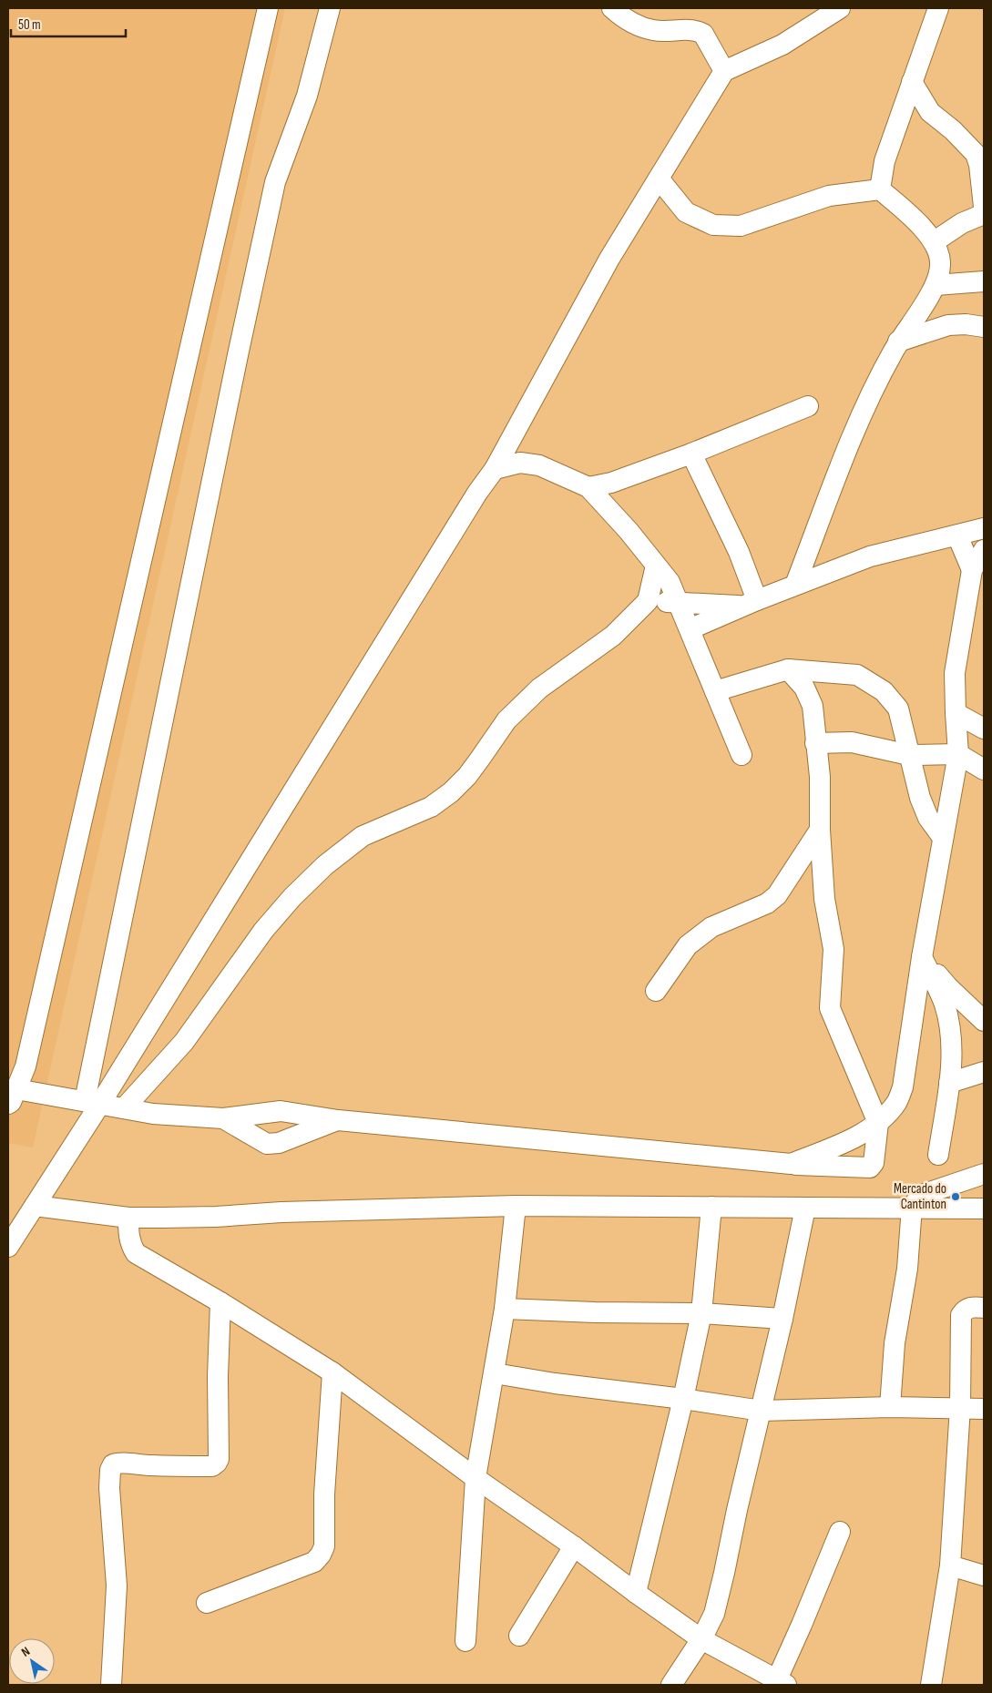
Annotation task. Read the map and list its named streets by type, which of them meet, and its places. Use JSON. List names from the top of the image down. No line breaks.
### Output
{"places":["Mercado do Cantinton"],"scale_bar":"50 m","north":"top left"}
